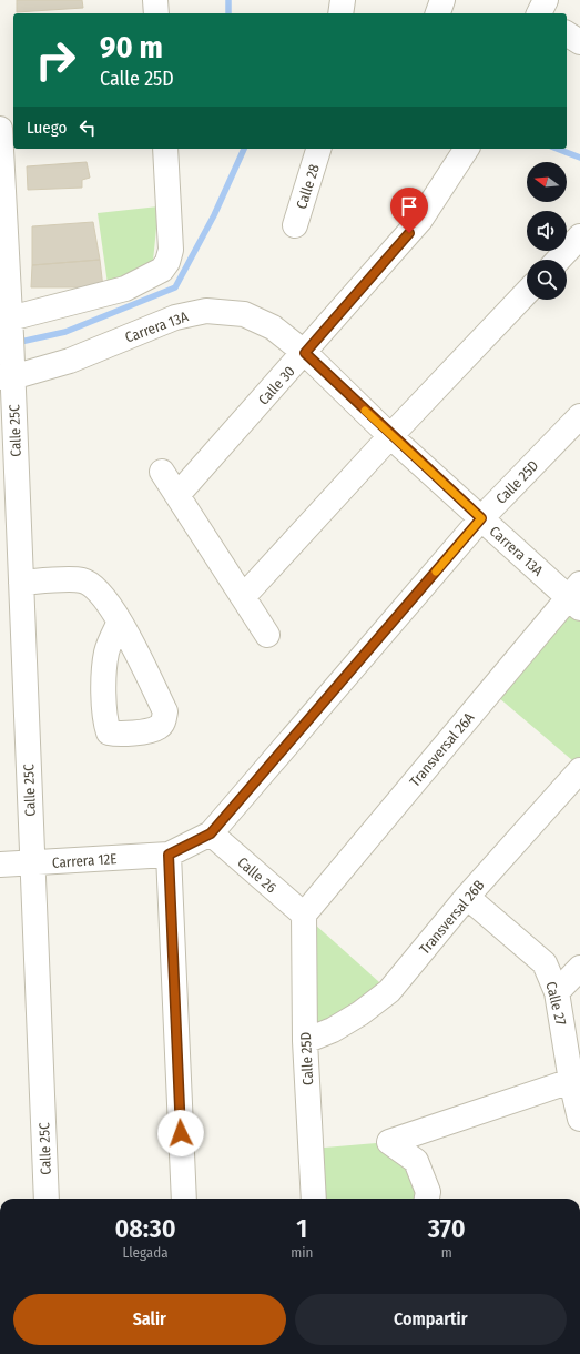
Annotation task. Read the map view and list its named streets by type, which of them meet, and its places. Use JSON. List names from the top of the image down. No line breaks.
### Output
{"streets":{"street":["Calle 28","Carrera 13A","Calle 30","Calle 25C","Calle 25D","Transversal 26A","Carrera 12E","Calle 26","Transversal 26B","Calle 27"]},"crossings":[["Carrera 13A","Calle 30"],["Carrera 13A","Calle 25C"],["Carrera 13A","Calle 25D"],["Carrera 13A","Transversal 26A"],["Calle 25C","Carrera 12E"],["Calle 25D","Transversal 26A"],["Calle 25D","Carrera 12E"],["Calle 25D","Calle 26"],["Calle 25D","Transversal 26B"],["Transversal 26A","Calle 26"],["Transversal 26B","Calle 27"]],"north":"left","page":{"turn":["90 m","Calle 25D"],"then":"Luego","eta":["08:30","Llegada","1","min","370","m"],"buttons":["Salir","Compartir"]}}
